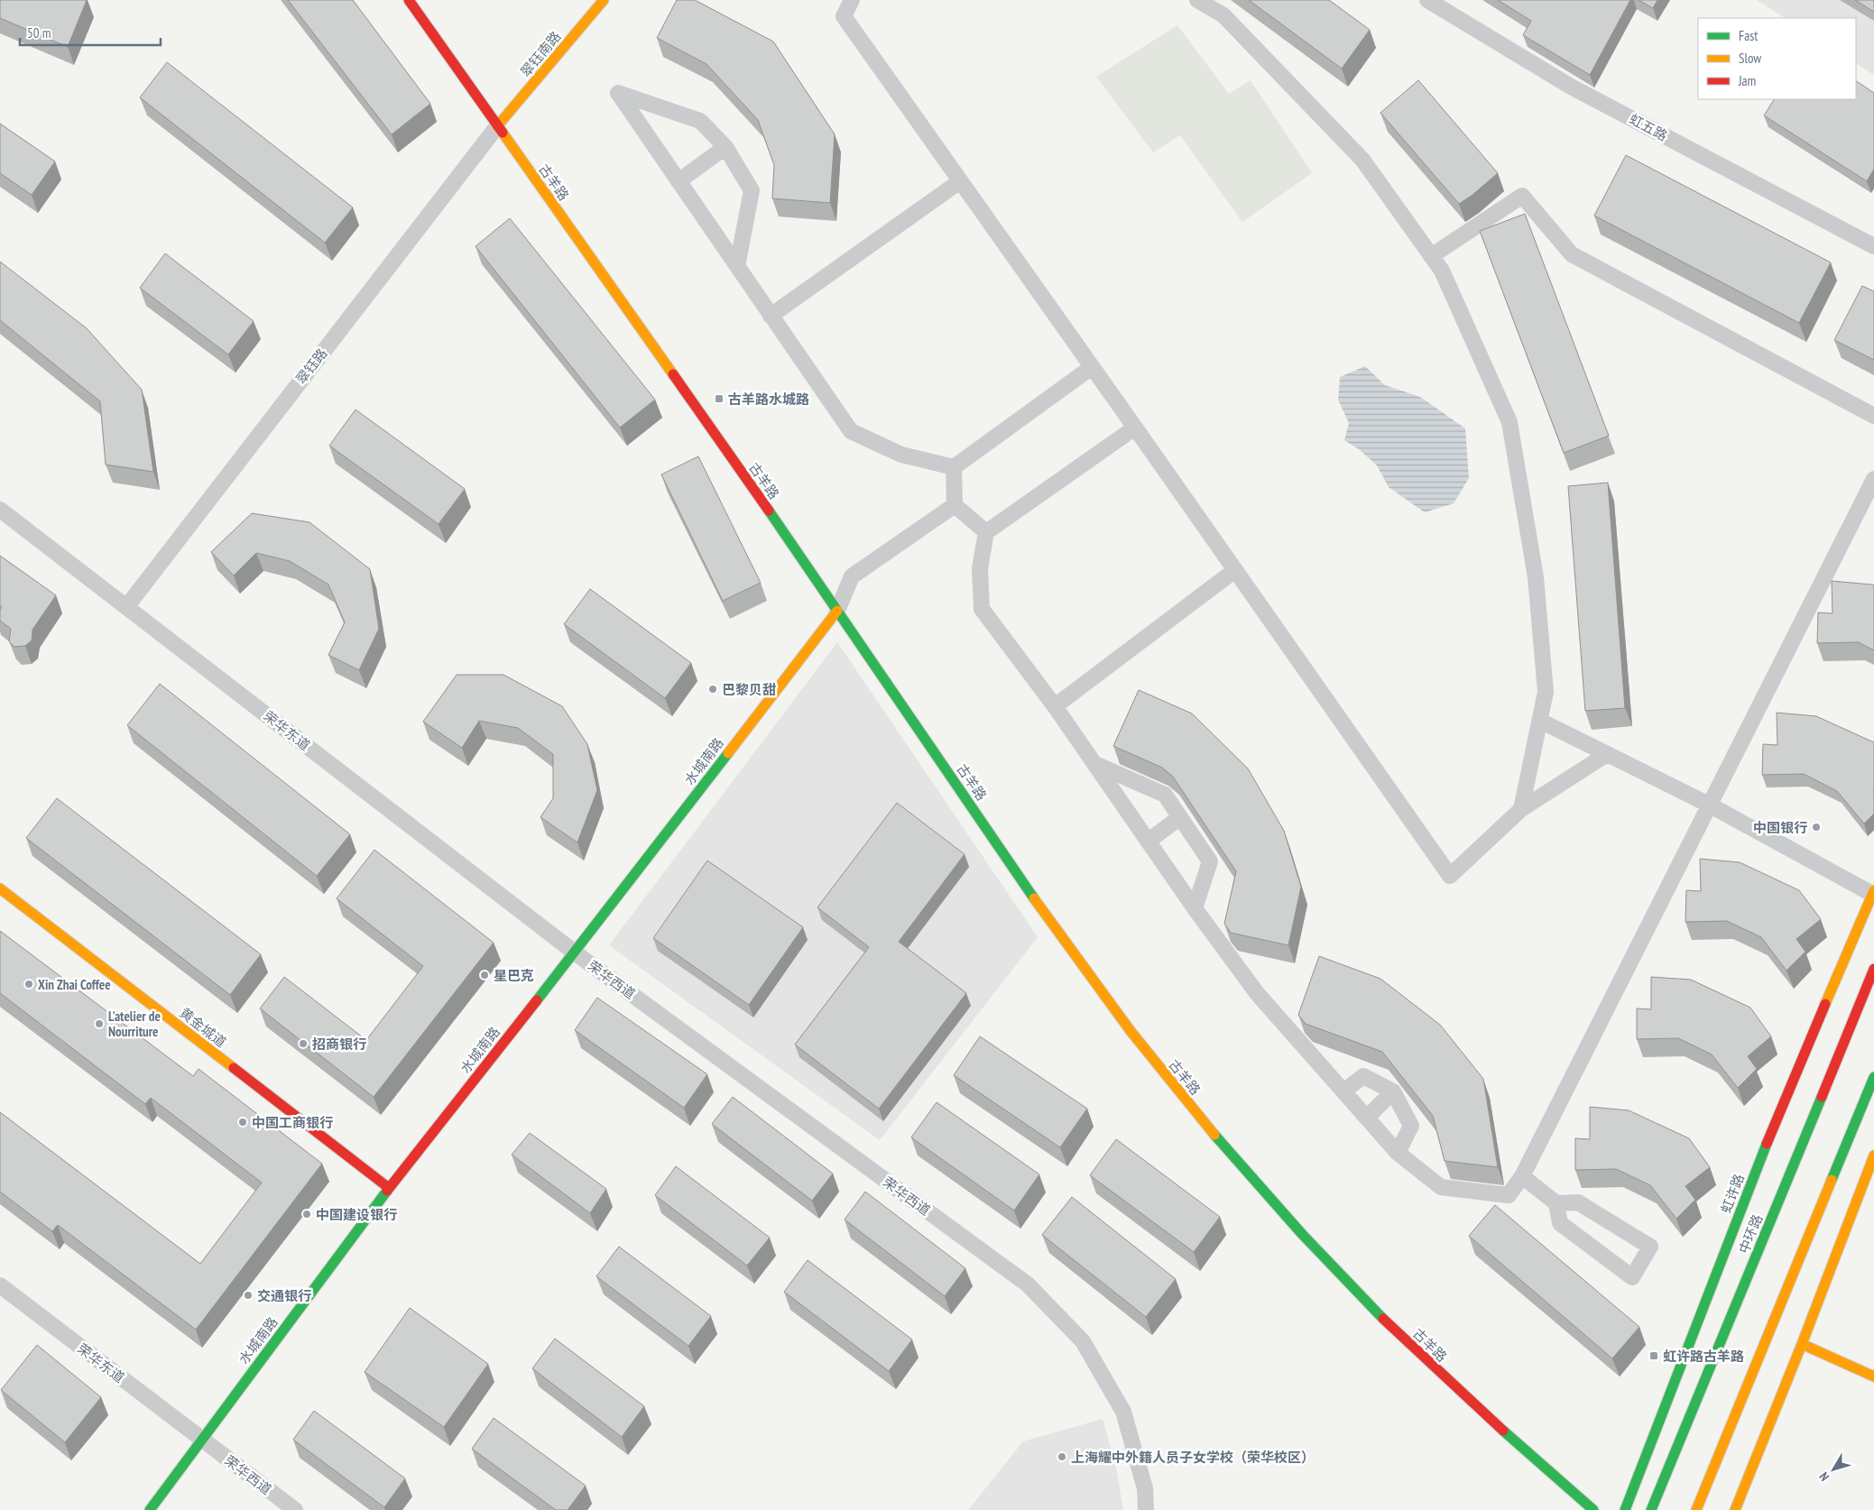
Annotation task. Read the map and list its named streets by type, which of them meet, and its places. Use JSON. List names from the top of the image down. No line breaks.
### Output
{"streets":{"main road":["翠钰南路","古羊路","水城南路","黄金城道","虹许路","中环路"],"street":["虹五路","翠钰路","荣华东道","荣华西道"]},"crossings":[["翠钰南路","古羊路"],["翠钰南路","翠钰路"],["古羊路","翠钰路"],["古羊路","水城南路"],["翠钰路","荣华东道"],["荣华东道","水城南路"],["荣华东道","荣华西道"],["水城南路","荣华西道"],["水城南路","黄金城道"]],"places":{"transit":["古羊路水城路","虹许路古羊路"],"other":["巴黎贝甜","中国银行","星巴克","Xin Zhai Coffee","L'atelier de Nourriture","招商银行","中国工商银行","中国建设银行","交通银行","上海耀中外籍人员子女学校（荣华校区）"]},"legend":["Fast","Slow","Jam"],"scale_bar":"50 m","north":"bottom left"}
